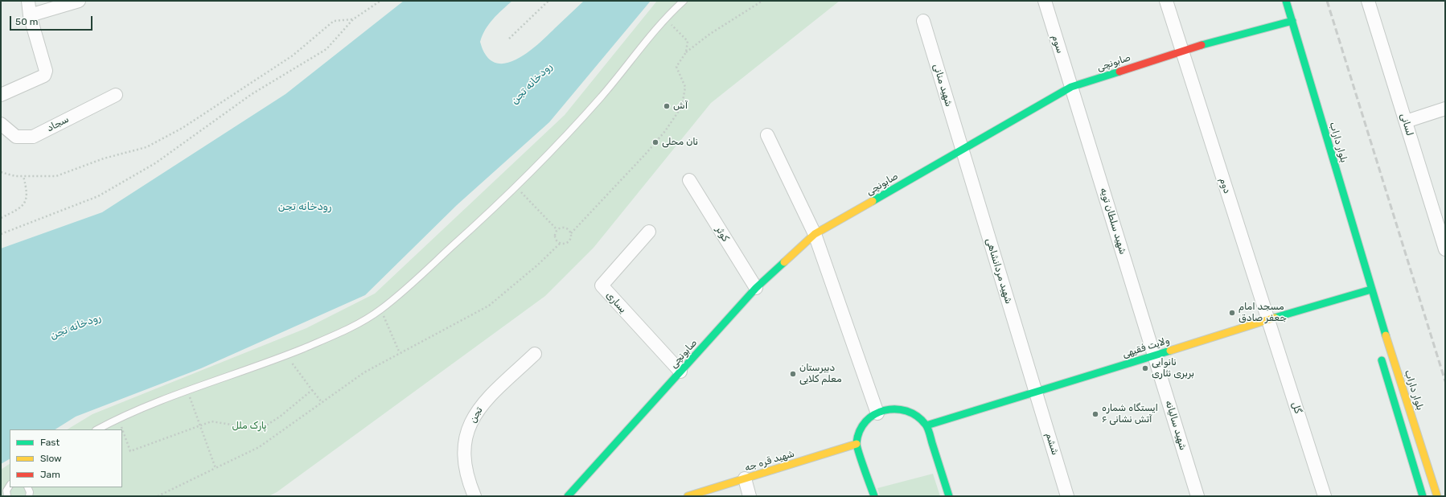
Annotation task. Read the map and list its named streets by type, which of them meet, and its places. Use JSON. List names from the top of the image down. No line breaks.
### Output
{"streets":{"street":["سوم","صابونچی","شهید منانی","سجاد","لسانی","بلوار داراب","دوم","شهید سلطان تویه","کوثر","شهید مردانشاهی","یساری","ولایت فقیهی","گل","تجن","شهید سالیانه","ششم","شهید قره جه"]},"crossings":[["سوم","صابونچی"],["سوم","شهید سلطان تویه"],["صابونچی","شهید منانی"],["صابونچی","بلوار داراب"],["صابونچی","دوم"],["صابونچی","شهید سلطان تویه"],["صابونچی","کوثر"],["صابونچی","شهید مردانشاهی"],["صابونچی","یساری"],["شهید منانی","شهید مردانشاهی"],["بلوار داراب","ولایت فقیهی"],["دوم","ولایت فقیهی"],["دوم","گل"],["شهید سلطان تویه","ولایت فقیهی"],["شهید سلطان تویه","شهید سالیانه"],["شهید مردانشاهی","ولایت فقیهی"],["شهید مردانشاهی","ششم"],["ولایت فقیهی","گل"],["ولایت فقیهی","شهید سالیانه"],["ولایت فقیهی","ششم"]],"water":["رودخانه تجن"],"parks":["پارک ملل"],"places":["آش","نان محلی","مسجد امام جعفر صادق","نانوایی بربری نثاری","دبیرستان معلم کلایی","ایستگاه شماره ۶ آتش نشانی"],"legend":["Fast","Slow","Jam"],"scale_bar":"50 m"}
